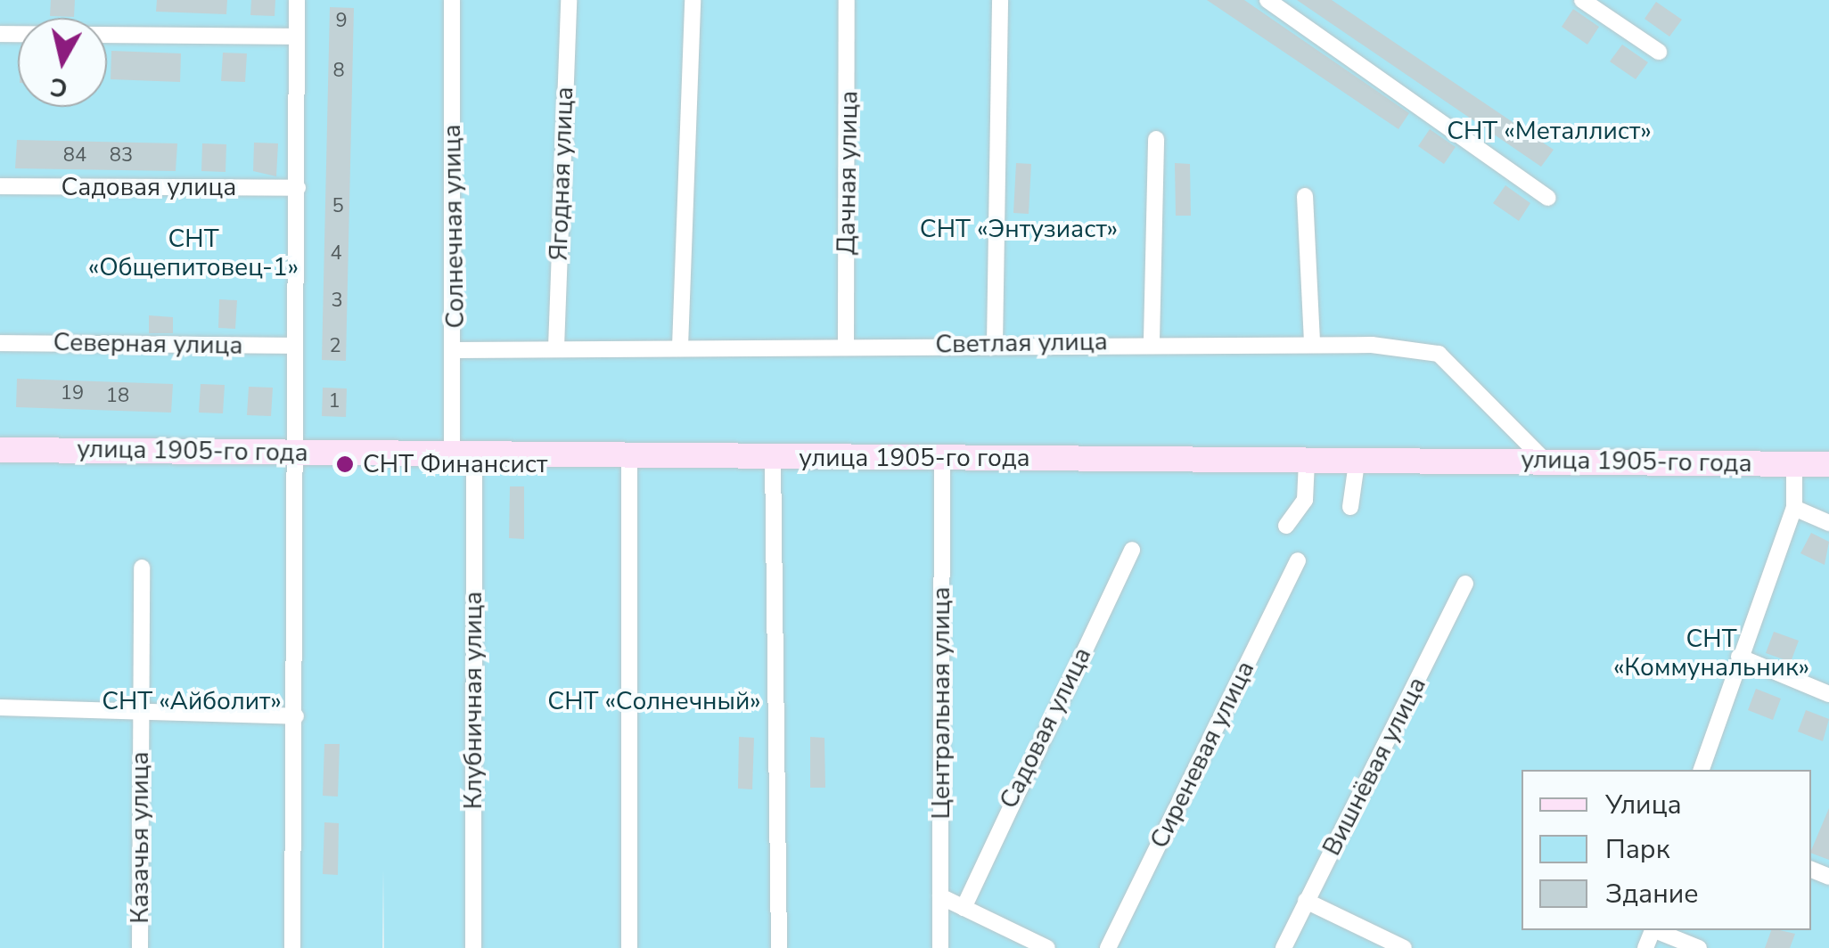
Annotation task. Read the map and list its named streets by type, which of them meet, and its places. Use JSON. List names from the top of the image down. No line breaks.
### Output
{"streets":{"street":["Дачная улица","Ягодная улица","Садовая улица","Солнечная улица","Светлая улица","Северная улица","улица 1905-го года","Клубничная улица","Центральная улица","Сиреневая улица","Вишнёвая улица","Казачья улица"]},"crossings":[["Дачная улица","Светлая улица"],["Ягодная улица","Светлая улица"],["Солнечная улица","Светлая улица"],["Солнечная улица","улица 1905-го года"],["Солнечная улица","Клубничная улица"],["Светлая улица","улица 1905-го года"],["улица 1905-го года","Клубничная улица"],["улица 1905-го года","Центральная улица"]],"parks":["СНТ «Металлист»","СНТ «Энтузиаст»","СНТ «Общепитовец-1»","СНТ «Коммунальник»","СНТ «Айболит»","СНТ «Солнечный»"],"places":["СНТ Финансист"],"house_numbers":["9","8","84","83","5","4","3","2","19","18","1"],"legend":["Улица","Парк","Здание"],"north":"bottom"}
